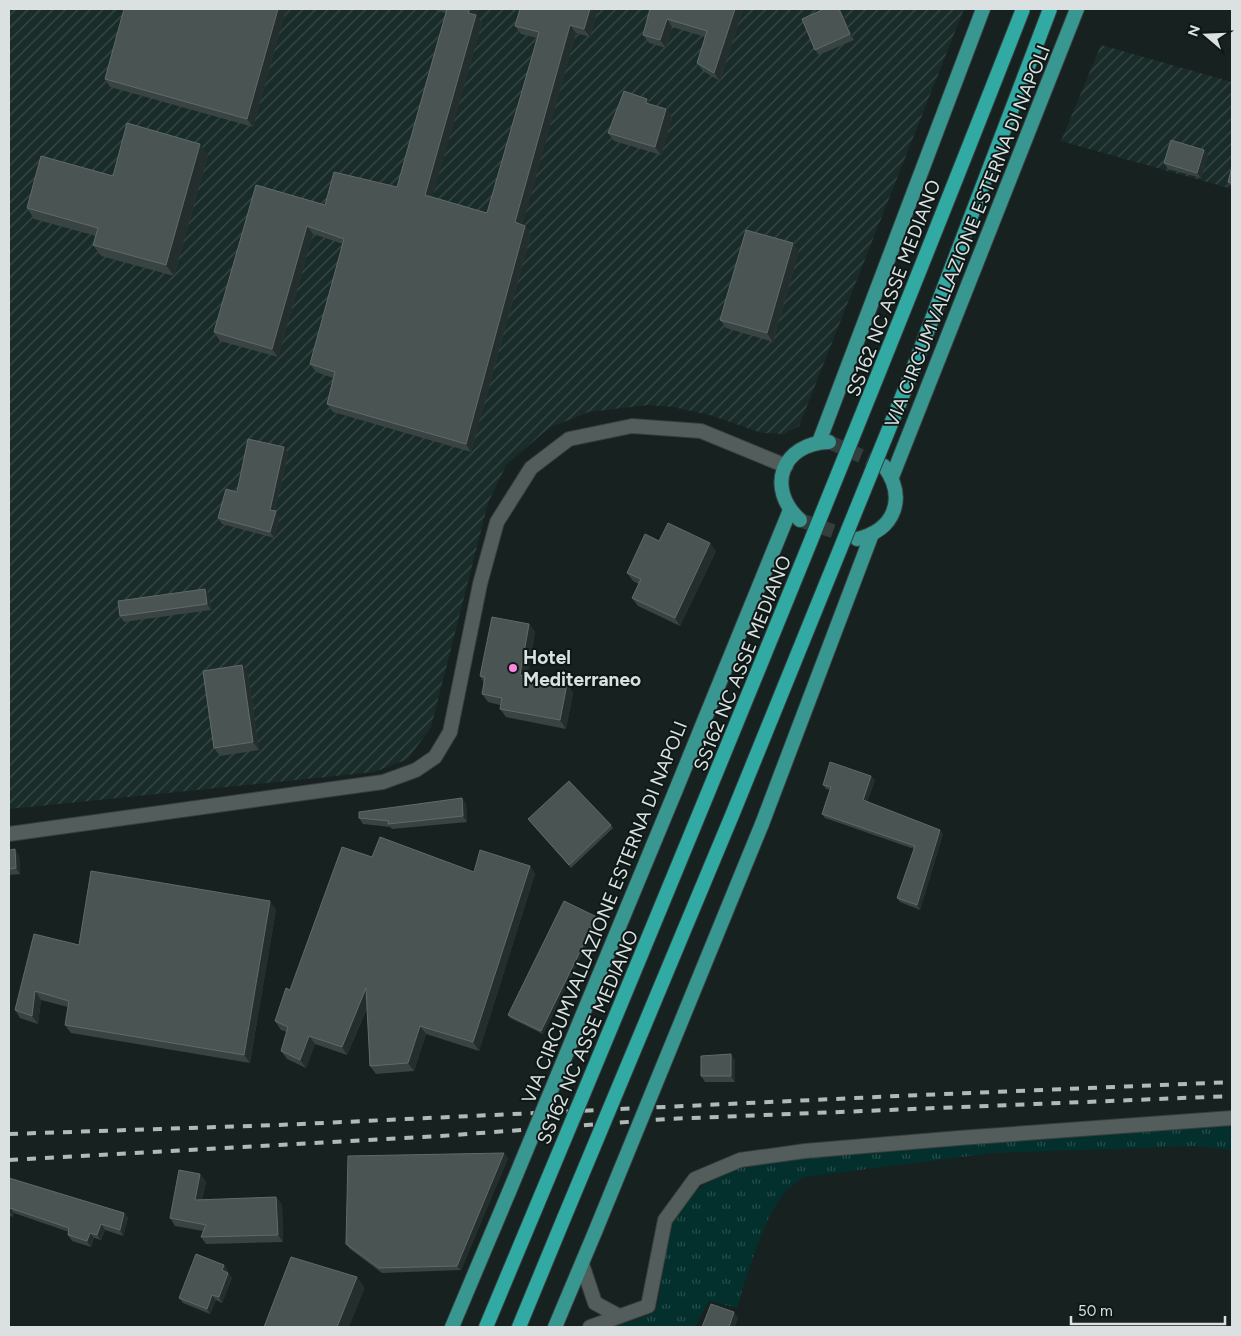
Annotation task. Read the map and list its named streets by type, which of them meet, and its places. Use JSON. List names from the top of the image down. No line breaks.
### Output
{"streets":{"highway":["SS162 NC ASSE MEDIANO"],"main road":["VIA CIRCUMVALLAZIONE ESTERNA DI NAPOLI"]},"places":["Hotel Mediterraneo"],"scale_bar":"50 m","north":"left"}
